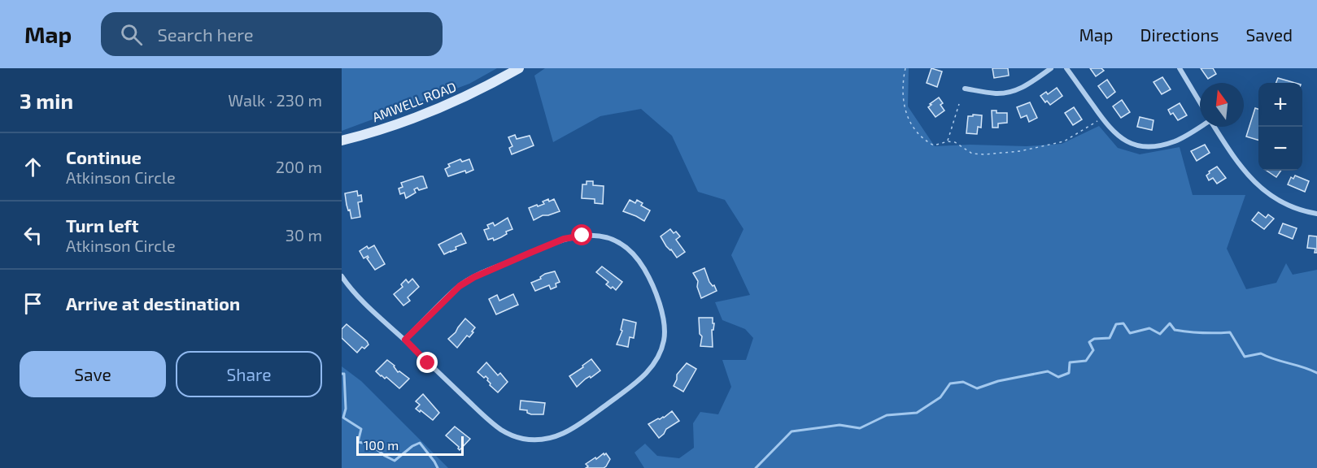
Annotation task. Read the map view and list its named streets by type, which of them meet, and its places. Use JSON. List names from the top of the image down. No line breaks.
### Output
{"streets":{"main road":["AMWELL ROAD"]},"scale_bar":"100 m","north":"top","page":{"header":"Map","search":"Search here","nav":["Map","Directions","Saved"],"heading":["3 min","Walk · 230 m"],"map_buttons":["+","−"],"list":[["Continue","Atkinson Circle","200 m"],["Turn left","Atkinson Circle","30 m"],"Arrive at destination"],"buttons":["Save","Share"],"scale":"100 m"}}
